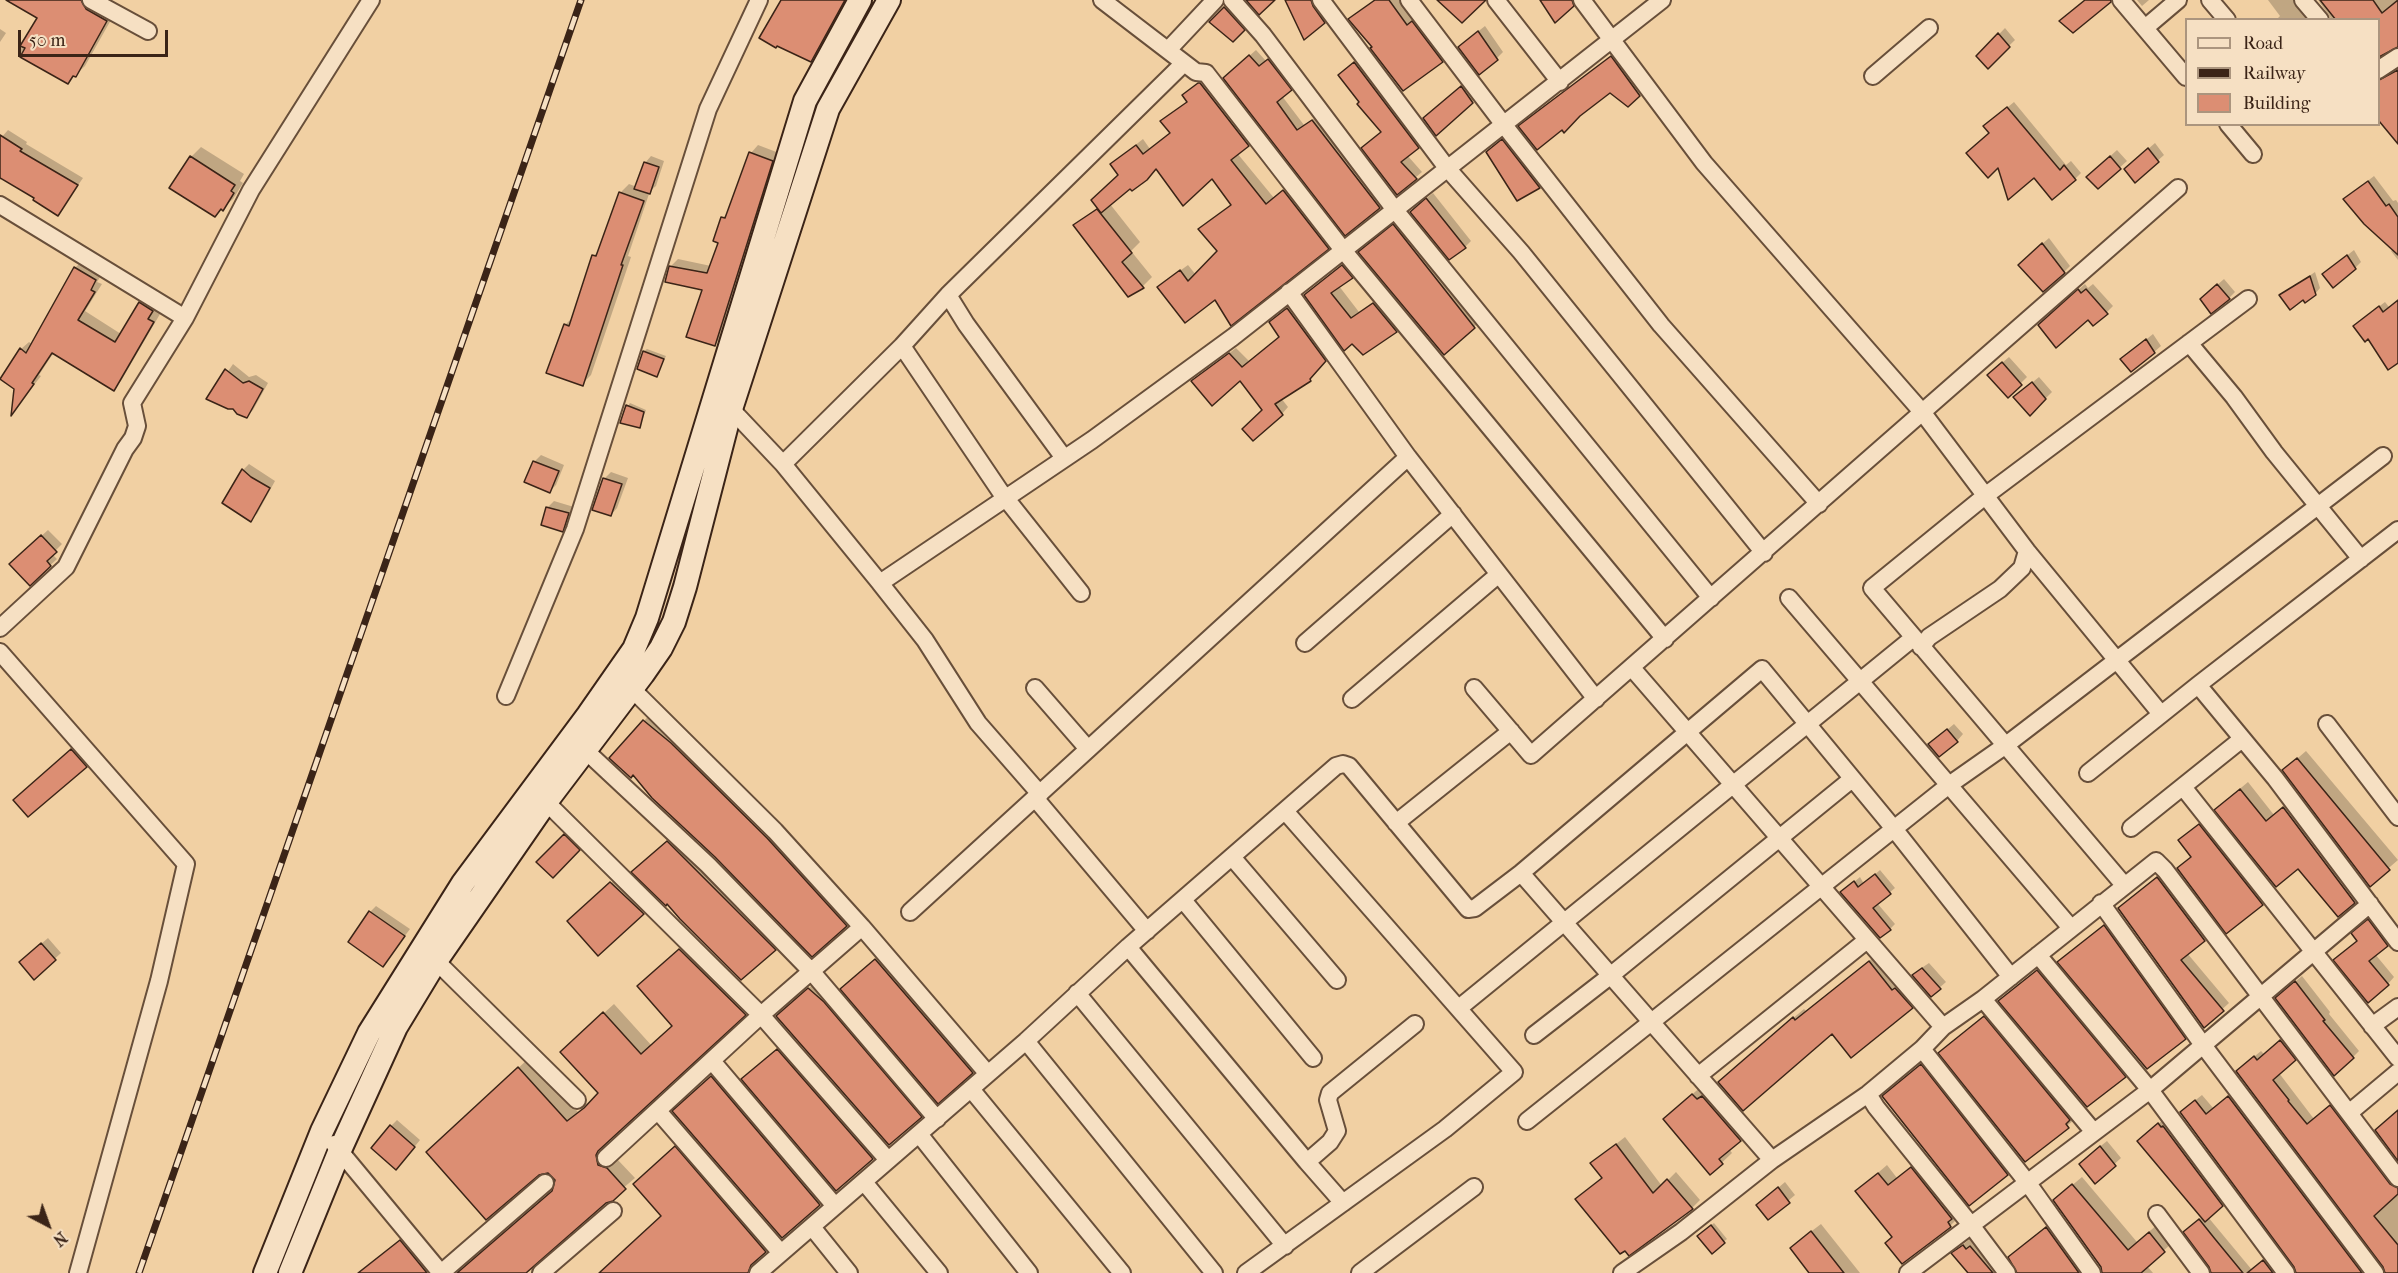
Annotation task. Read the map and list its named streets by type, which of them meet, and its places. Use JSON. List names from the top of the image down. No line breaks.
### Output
{"legend":["Road","Railway","Building"],"scale_bar":"50 m","north":"bottom right"}
